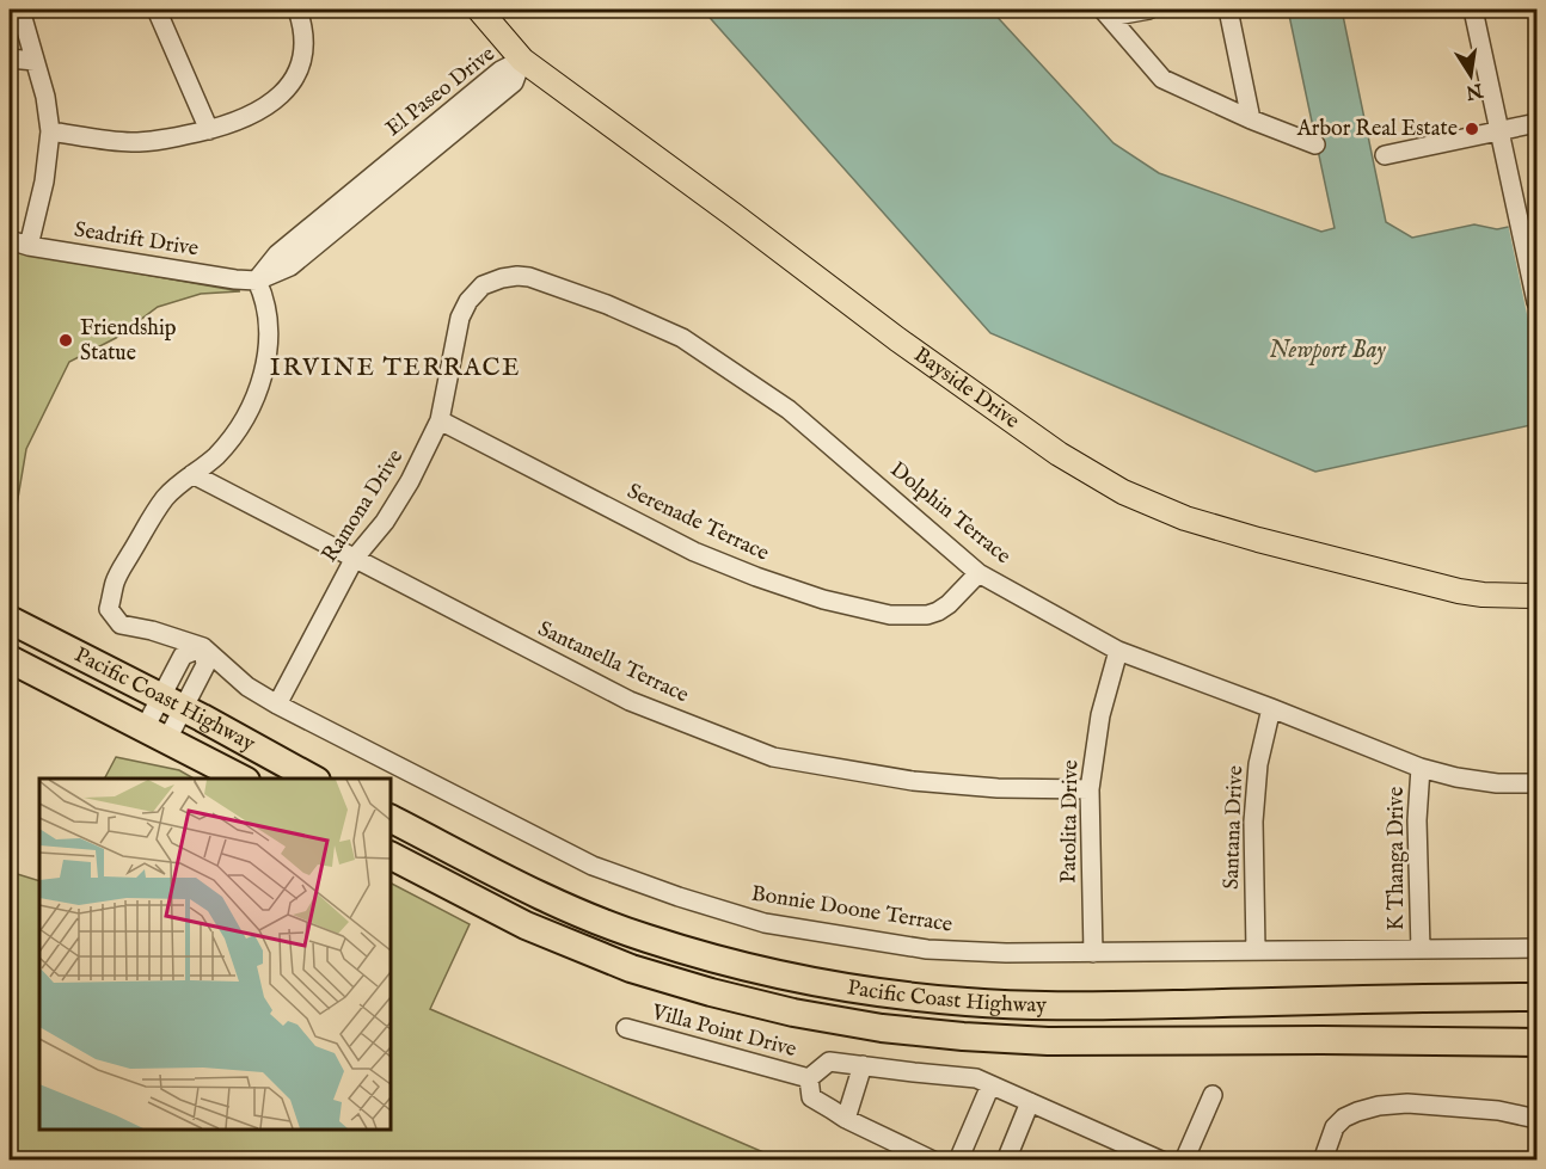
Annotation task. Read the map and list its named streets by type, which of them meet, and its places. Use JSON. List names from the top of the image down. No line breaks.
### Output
{"streets":{"highway":["Pacific Coast Highway"],"main road":["Bayside Drive"],"street":["El Paseo Drive","Seadrift Drive","Ramona Drive","Dolphin Terrace","Serenade Terrace","Santanella Terrace","Patolita Drive","Santana Drive","K Thanga Drive","Bonnie Doone Terrace","Villa Point Drive"]},"crossings":[["El Paseo Drive","Seadrift Drive"],["El Paseo Drive","Bayside Drive"],["Ramona Drive","Dolphin Terrace"],["Ramona Drive","Serenade Terrace"],["Ramona Drive","Santanella Terrace"],["Ramona Drive","Bonnie Doone Terrace"],["Dolphin Terrace","Serenade Terrace"],["Dolphin Terrace","Patolita Drive"],["Dolphin Terrace","Santana Drive"],["Dolphin Terrace","K Thanga Drive"],["Santanella Terrace","Patolita Drive"],["Santanella Terrace","Bonnie Doone Terrace"],["Patolita Drive","Bonnie Doone Terrace"],["Santana Drive","Bonnie Doone Terrace"],["K Thanga Drive","Bonnie Doone Terrace"]],"districts":["IRVINE TERRACE"],"water":["Newport Bay"],"places":["Arbor Real Estate","Friendship Statue"],"north":"bottom"}
